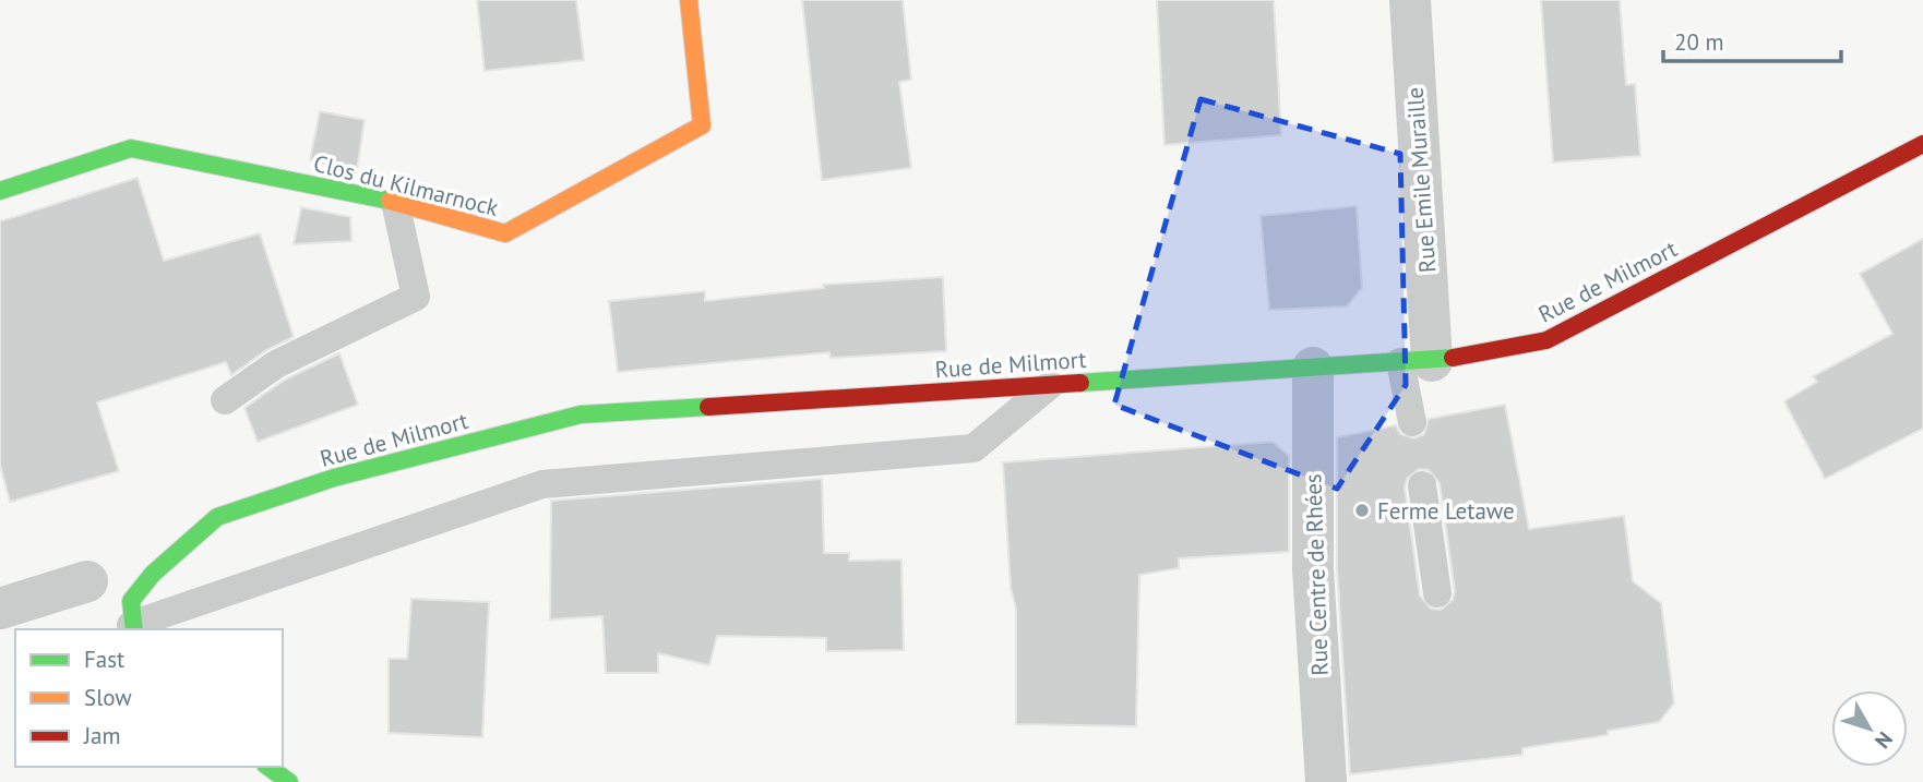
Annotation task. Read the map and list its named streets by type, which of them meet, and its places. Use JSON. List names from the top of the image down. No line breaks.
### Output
{"streets":{"street":["Rue Emile Muraille","Clos du Kilmarnock","Rue de Milmort","Rue Centre de Rhées"]},"crossings":[["Rue Emile Muraille","Rue de Milmort"],["Rue de Milmort","Rue Centre de Rhées"]],"places":["Ferme Letawe"],"legend":["Fast","Slow","Jam"],"scale_bar":"20 m","north":"bottom right"}
